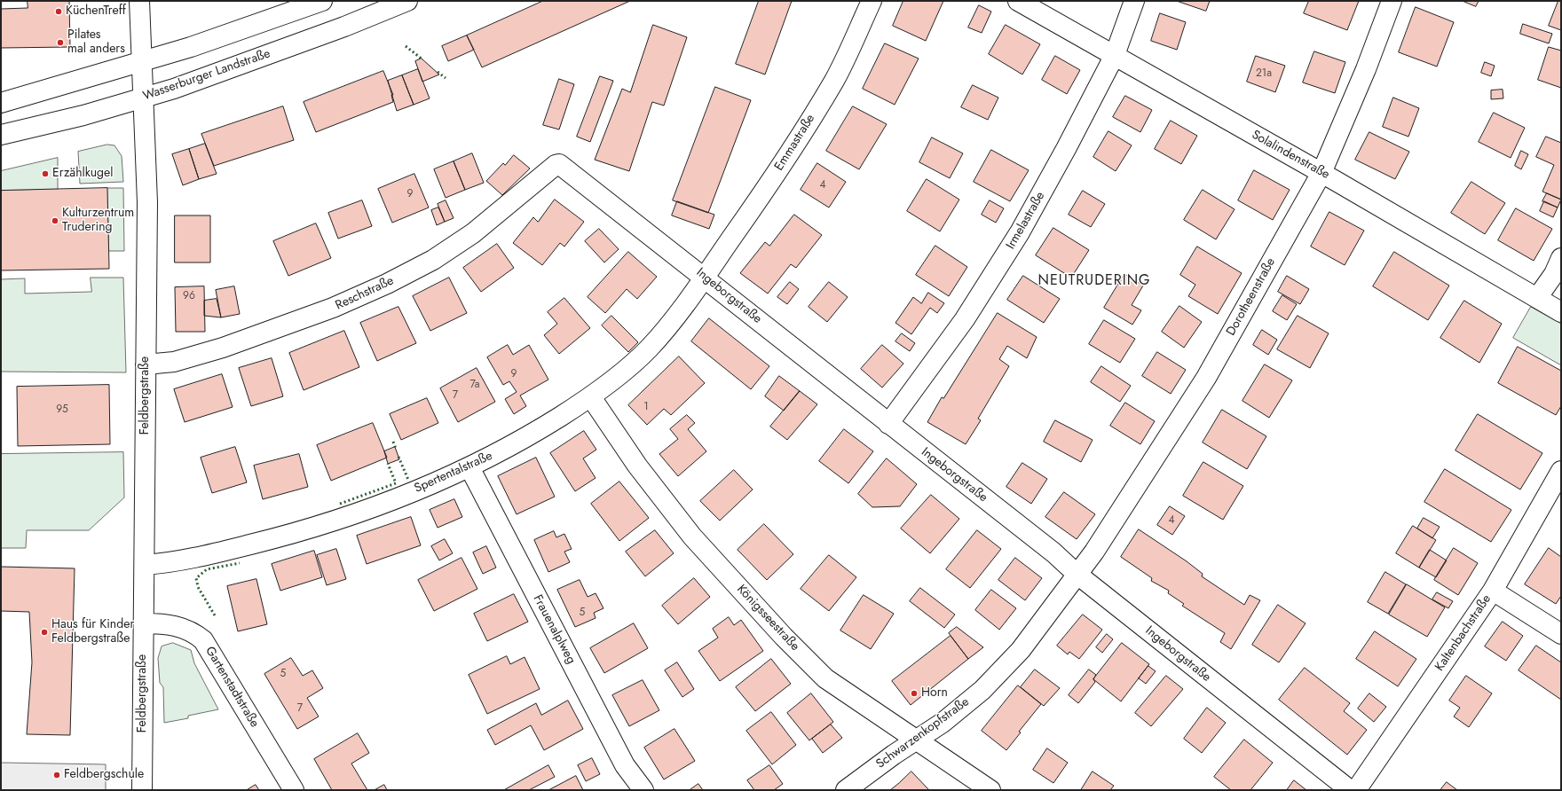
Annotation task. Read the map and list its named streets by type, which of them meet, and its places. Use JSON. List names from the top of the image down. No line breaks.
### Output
{"streets":{"street":["Wasserburger Landstraße","Emmastraße","Solalindenstraße","Irmelastraße","Reschstraße","Ingeborgstraße","Dorotheenstraße","Feldbergstraße","Spertentalstraße","Königsseestraße","Frauenalplweg","Kaltenbachstraße","Gartenstadtstraße","Schwarzenkopfstraße"]},"crossings":[["Wasserburger Landstraße","Feldbergstraße"],["Emmastraße","Ingeborgstraße"],["Emmastraße","Spertentalstraße"],["Solalindenstraße","Irmelastraße"],["Solalindenstraße","Dorotheenstraße"],["Irmelastraße","Ingeborgstraße"],["Reschstraße","Ingeborgstraße"],["Reschstraße","Feldbergstraße"],["Ingeborgstraße","Dorotheenstraße"],["Ingeborgstraße","Spertentalstraße"],["Ingeborgstraße","Schwarzenkopfstraße"],["Dorotheenstraße","Schwarzenkopfstraße"],["Feldbergstraße","Spertentalstraße"],["Feldbergstraße","Gartenstadtstraße"],["Spertentalstraße","Königsseestraße"],["Spertentalstraße","Frauenalplweg"],["Königsseestraße","Schwarzenkopfstraße"]],"districts":["NEUTRUDERING"],"places":["KüchenTreff","Pilates mal anders","Erzählkugel","Kulturzentrum Trudering","Haus für Kinder Feldbergstraße","Horn","Feldbergschule"],"house_numbers":["21a","4","9","96","9","7a","7","1","95","4","5","5","7"]}
